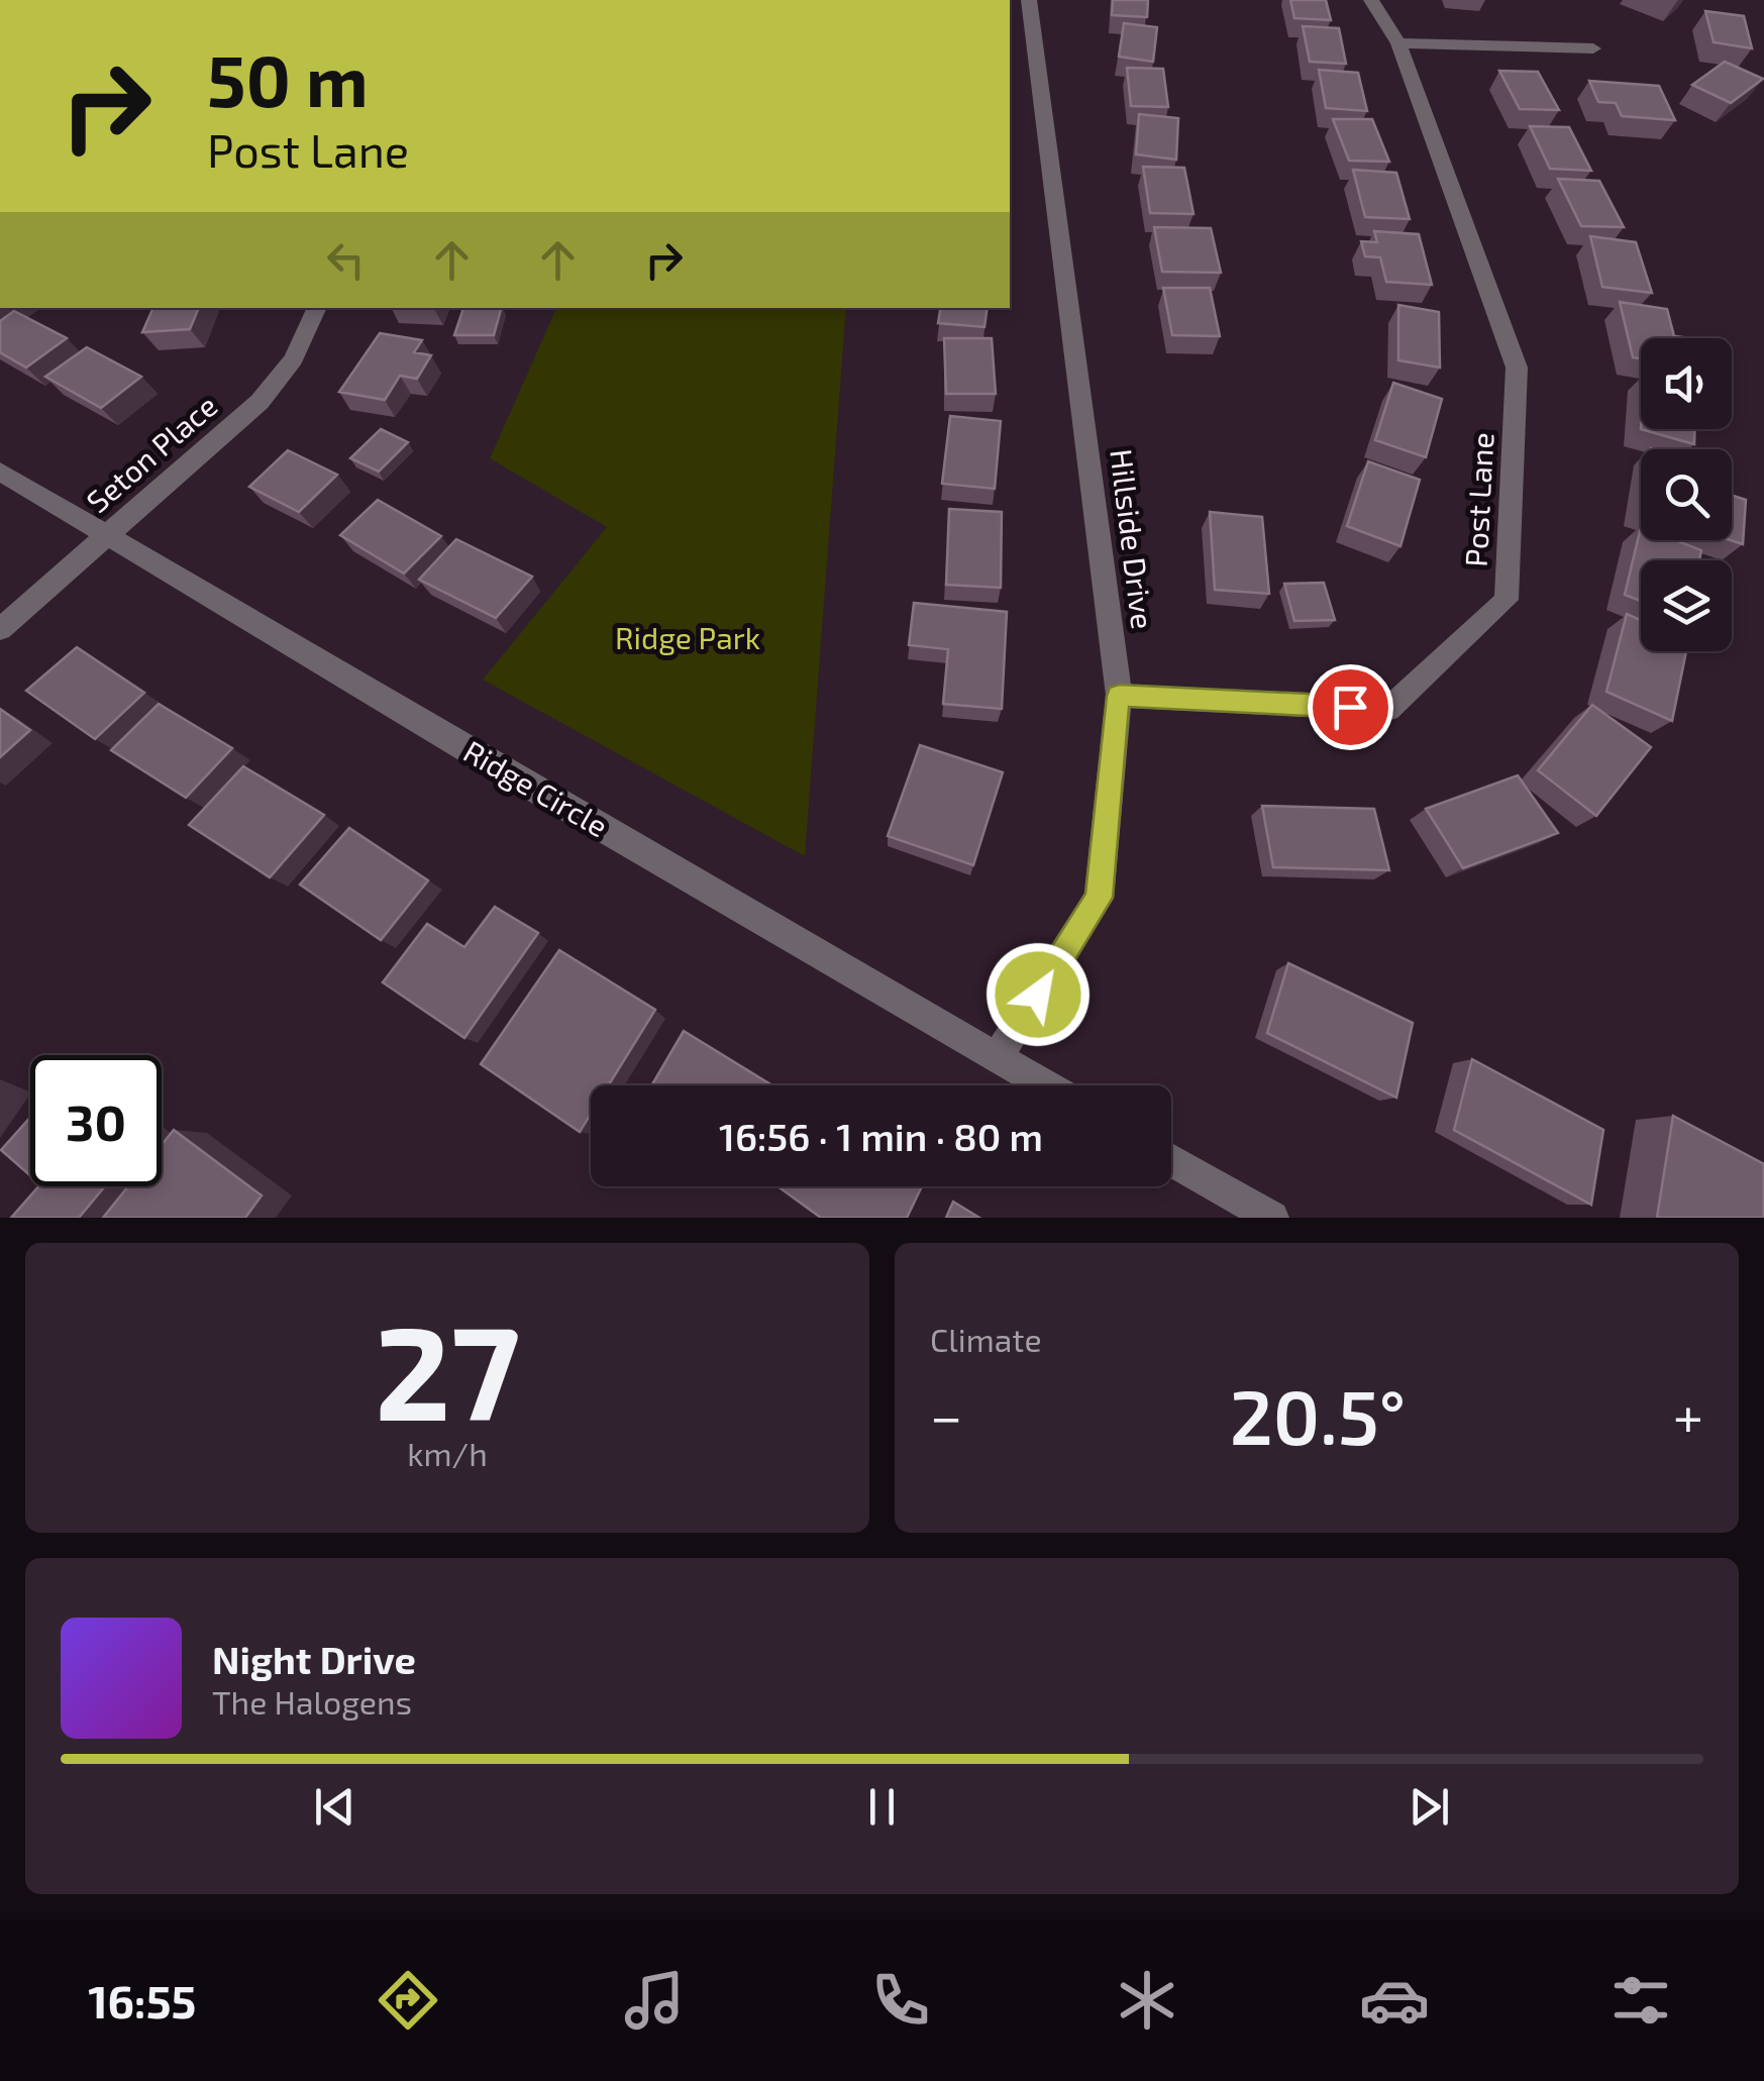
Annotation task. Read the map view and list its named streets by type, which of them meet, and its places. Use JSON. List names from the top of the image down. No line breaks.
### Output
{"streets":{"street":["Seton Place","Post Lane","Hillside Drive","Ridge Circle"]},"crossings":[["Seton Place","Ridge Circle"],["Post Lane","Hillside Drive"],["Hillside Drive","Ridge Circle"]],"parks":["Ridge Park"],"page":{"turn":["50 m","Post Lane"],"limit":"30","trip":"16:56 · 1 min · 80 m","tile":[["27","km/h"],"Climate"],"heat":["−","20.5°","+"],"song":["Night Drive","The Halogens"],"tabs":"16:55"}}
